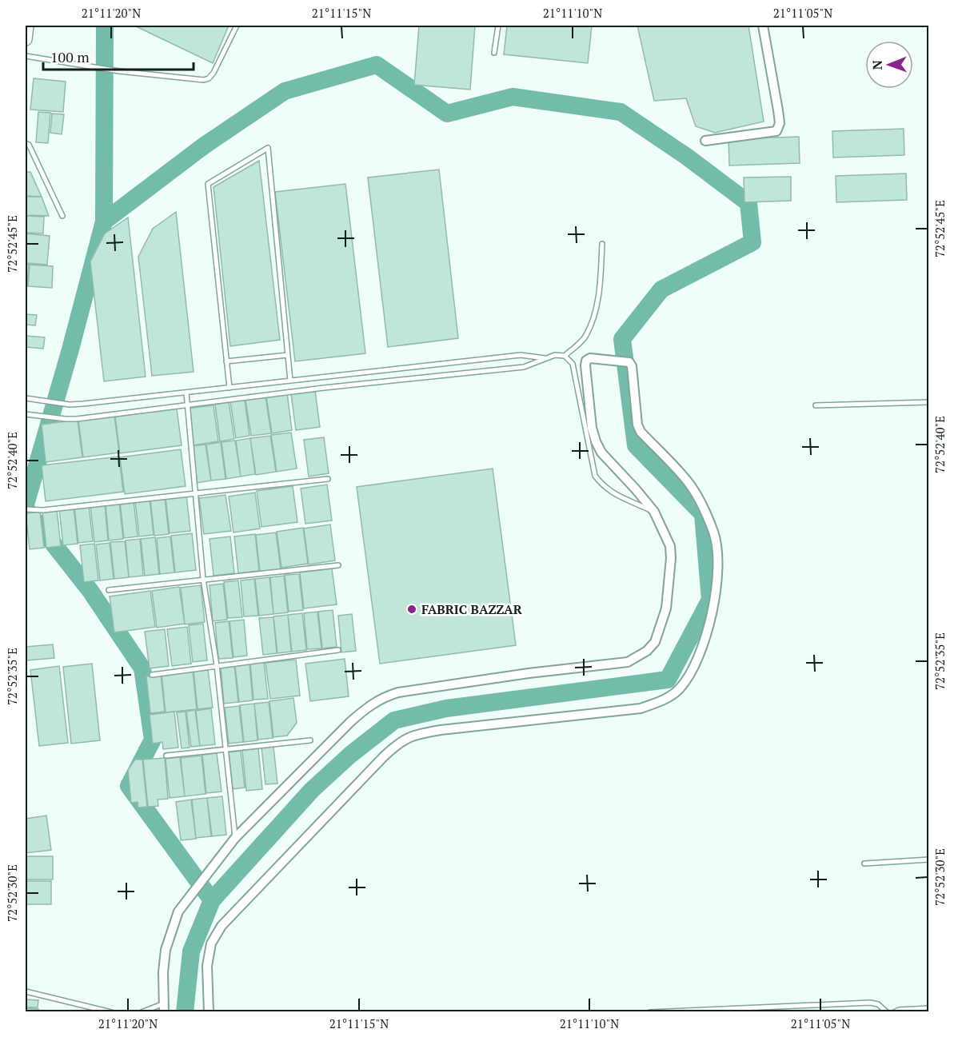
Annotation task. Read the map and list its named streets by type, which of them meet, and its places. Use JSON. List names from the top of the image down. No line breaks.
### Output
{"places":["FABRIC BAZZAR"],"scale_bar":"100 m","north":"left","coordinates":["21°11'20\"N","21°11'15\"N","21°11'10\"N","21°11'05\"N","72°52'45\"E","72°52'40\"E","72°52'35\"E","72°52'30\"E"]}
